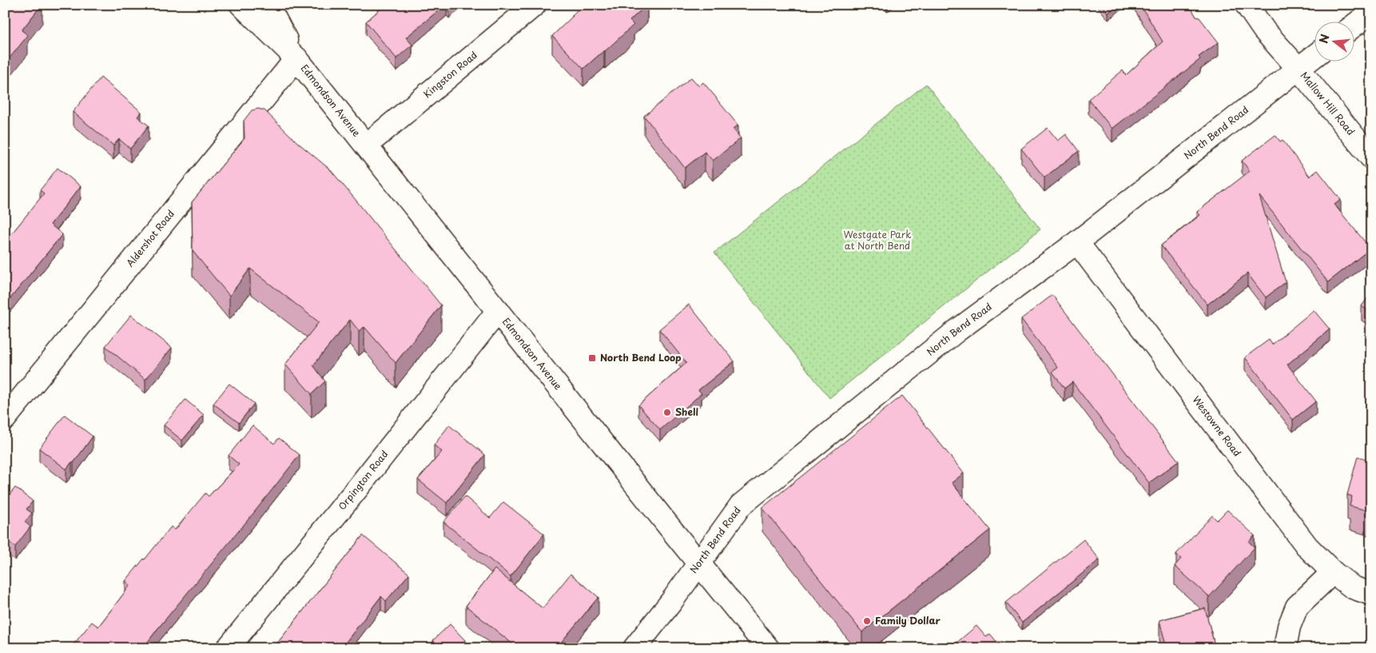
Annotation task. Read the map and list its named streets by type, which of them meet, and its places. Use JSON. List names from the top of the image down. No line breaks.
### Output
{"streets":{"street":["Kingston Road","Edmondson Avenue","Mallow Hill Road","North Bend Road","Aldershot Road","Westowne Road","Orpington Road"]},"crossings":[["Kingston Road","Edmondson Avenue"],["Edmondson Avenue","North Bend Road"],["Edmondson Avenue","Aldershot Road"],["Edmondson Avenue","Orpington Road"],["Mallow Hill Road","North Bend Road"],["North Bend Road","Westowne Road"]],"parks":["Westgate Park at North Bend"],"places":{"transit":["North Bend Loop"],"other":["Shell","Family Dollar"]},"north":"left"}
